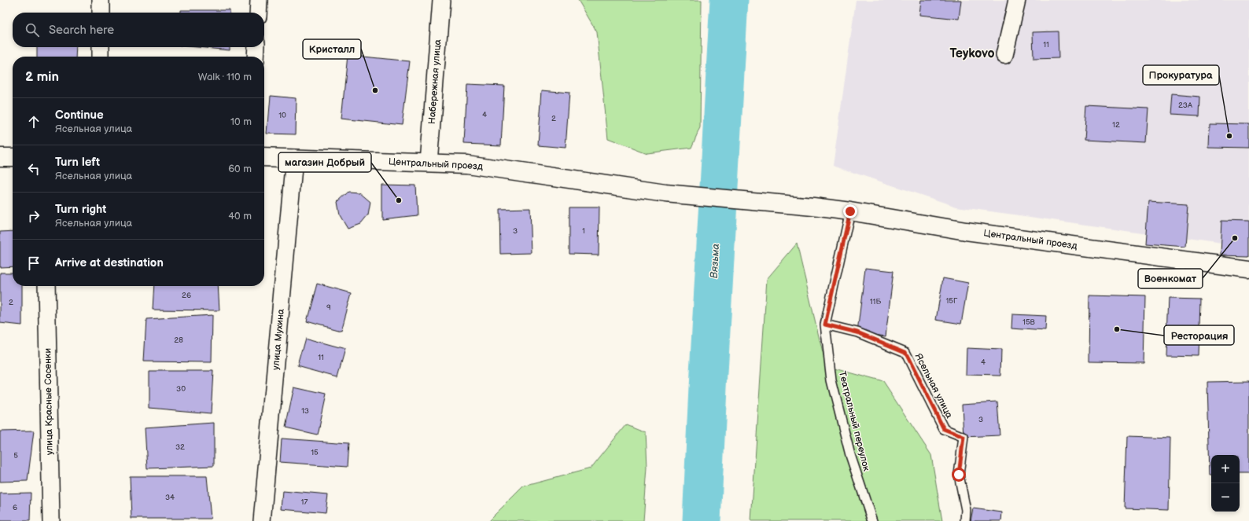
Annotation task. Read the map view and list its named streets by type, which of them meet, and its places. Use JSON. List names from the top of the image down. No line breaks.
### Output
{"streets":{"street":["Набережная улица","Центральный проезд","улица Мухина","улица Красные Сосенки"],"lane":["Ясельная улица","Театральный переулок"]},"crossings":[["Набережная улица","Центральный проезд"],["Центральный проезд","улица Мухина"],["Ясельная улица","Театральный переулок"]],"districts":["Teykovo"],"water":["Вязьма"],"places":["Кристалл","Прокуратура","магазин Добрый","Военкомат","Ресторация"],"house_numbers":["11","23А","4","10","2","12","3","1","26","15Г","11Б","2","9","15В","28","11","4","30","13","3","32","15","5","34","17","6"],"page":{"search":"Search here","heading":["2 min","Walk · 110 m"],"list":[["Continue","Ясельная улица","10 m"],["Turn left","Ясельная улица","60 m"],["Turn right","Ясельная улица","40 m"],"Arrive at destination"],"map_buttons":["+","−"]}}
